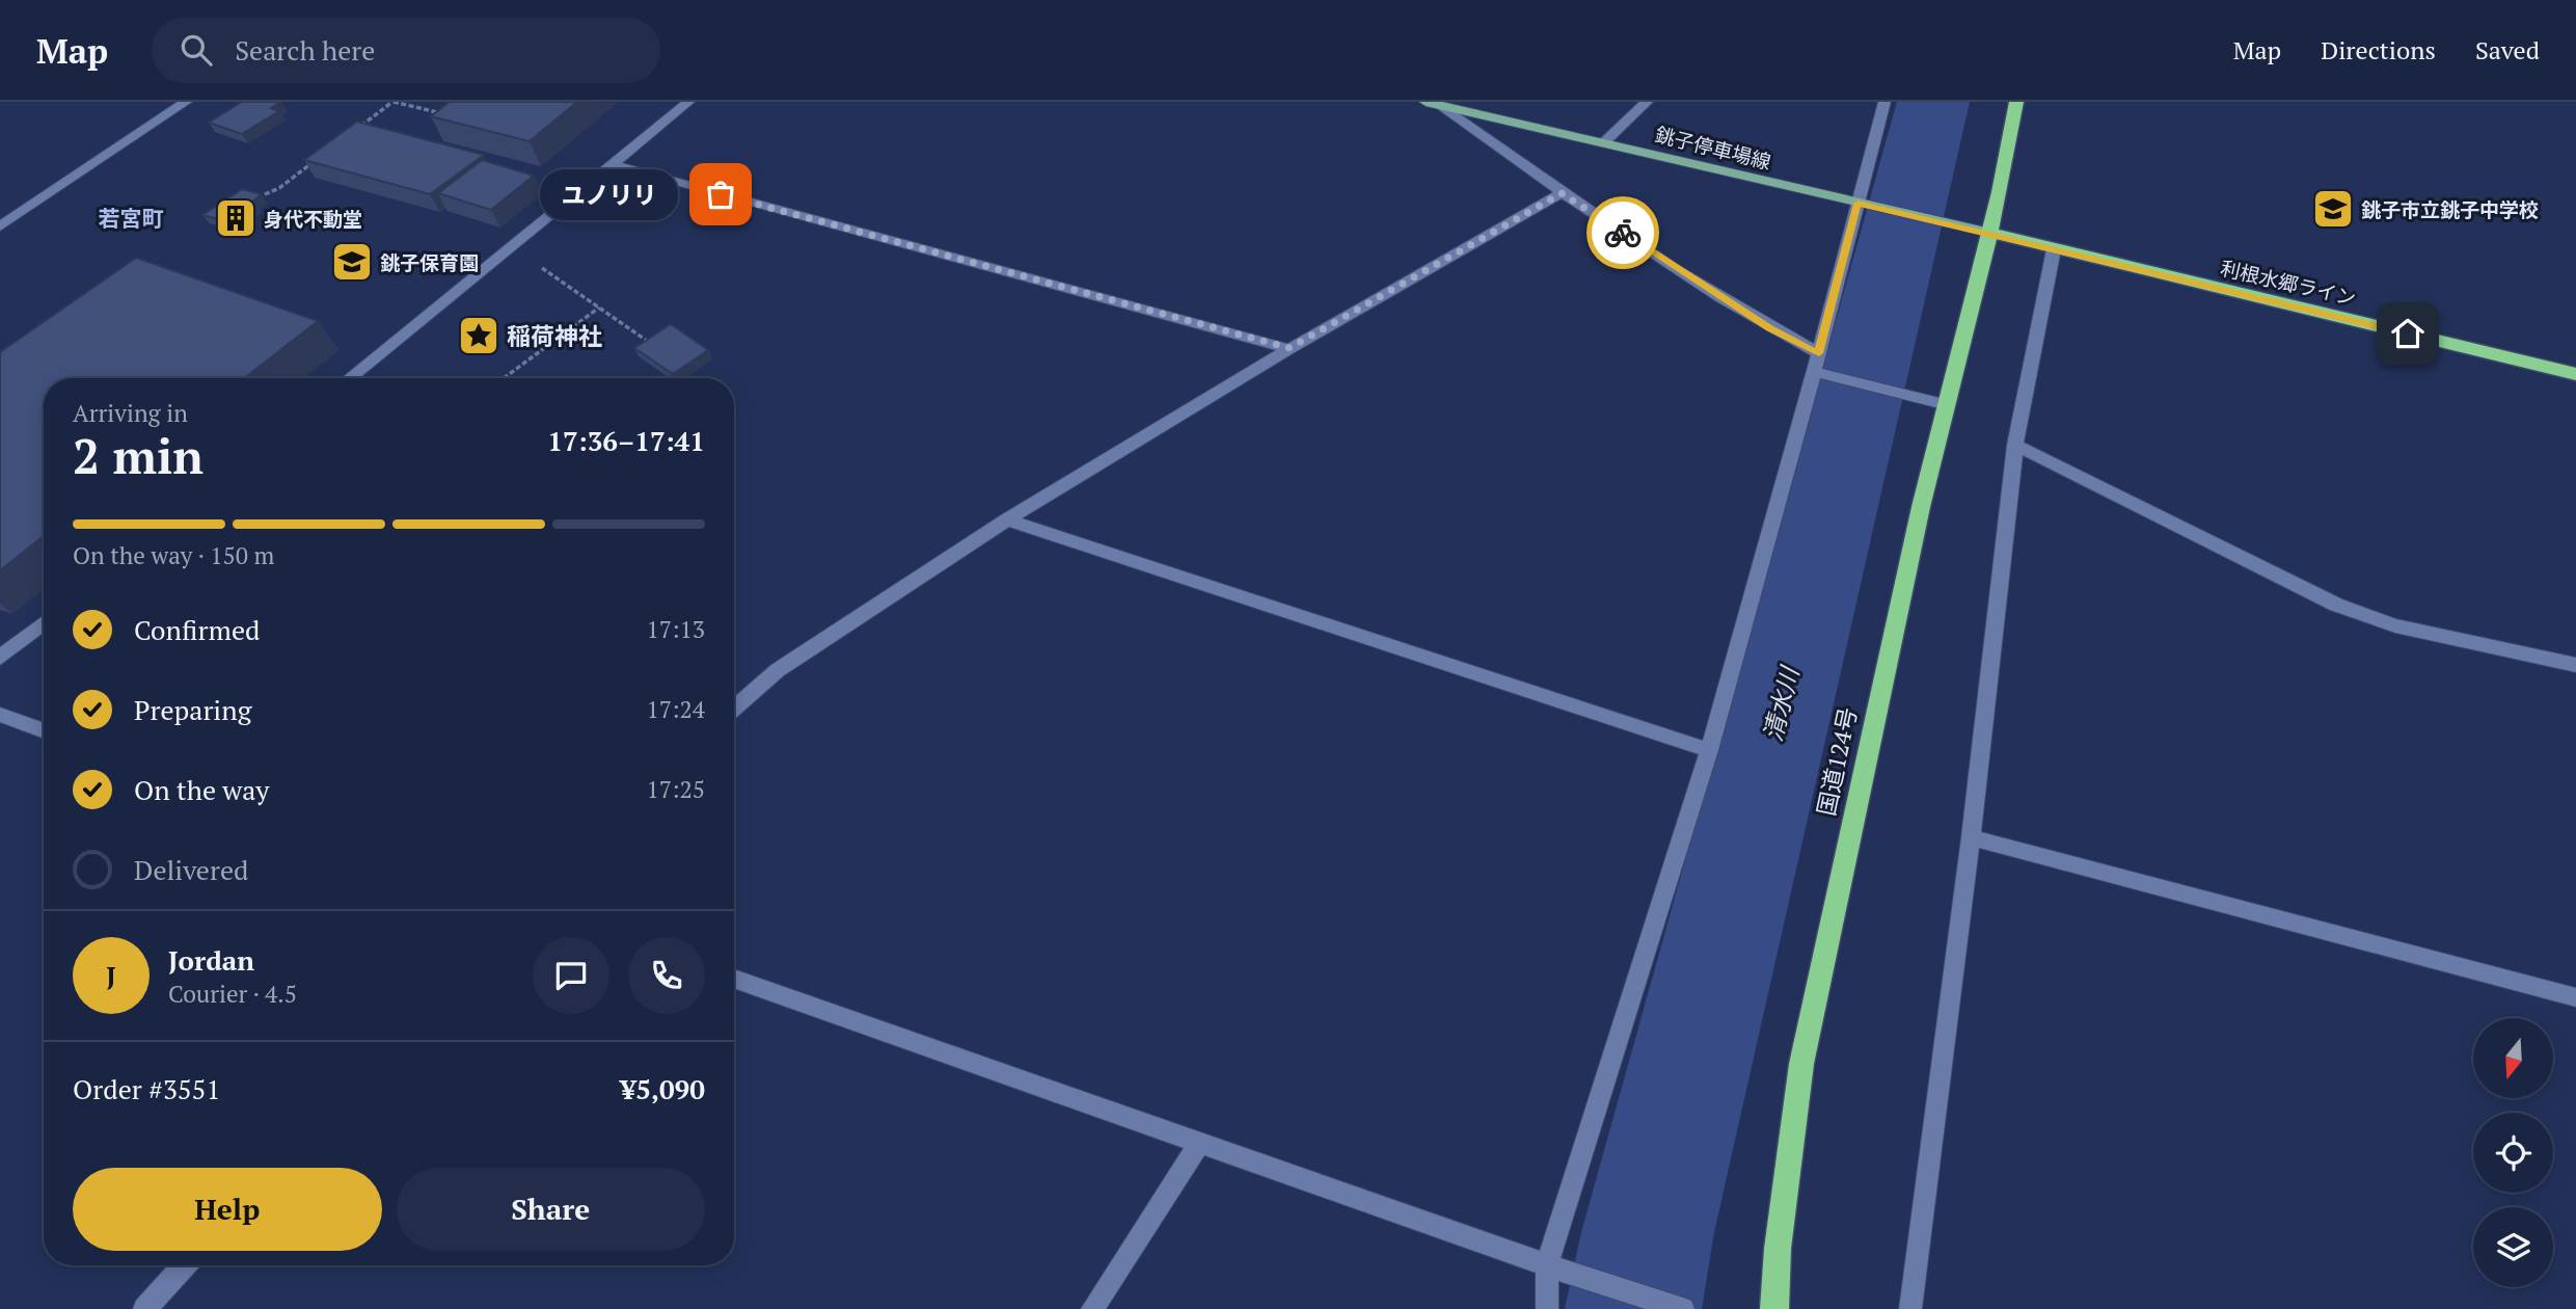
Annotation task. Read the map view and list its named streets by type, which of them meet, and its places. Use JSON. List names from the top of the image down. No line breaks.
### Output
{"streets":{"highway":["利根水郷ライン","国道124号"],"main road":["銚子停車場線"]},"crossings":[["銚子停車場線","利根水郷ライン"],["銚子停車場線","国道124号"],["利根水郷ライン","国道124号"]],"districts":["若宮町"],"water":["清水川"],"places":{"other":["ユノリリ"],"school or university":["銚子市立銚子中学校","銚子保育園"],"building":["身代不動堂"],"place":["稲荷神社"]},"north":"bottom","page":{"header":"Map","search":"Search here","nav":["Map","Directions","Saved"],"bubble":"ユノリリ","heading":["2 min","Arriving in","17:36–17:41"],"panel":["Jordan","Courier · 4.5","Order #3551","¥5,090"],"bar":"On the way · 150 m","list":[["Confirmed","17:13"],["Preparing","17:24"],["On the way","17:25"],"Delivered"],"round":"J","buttons":["Help","Share"]}}
